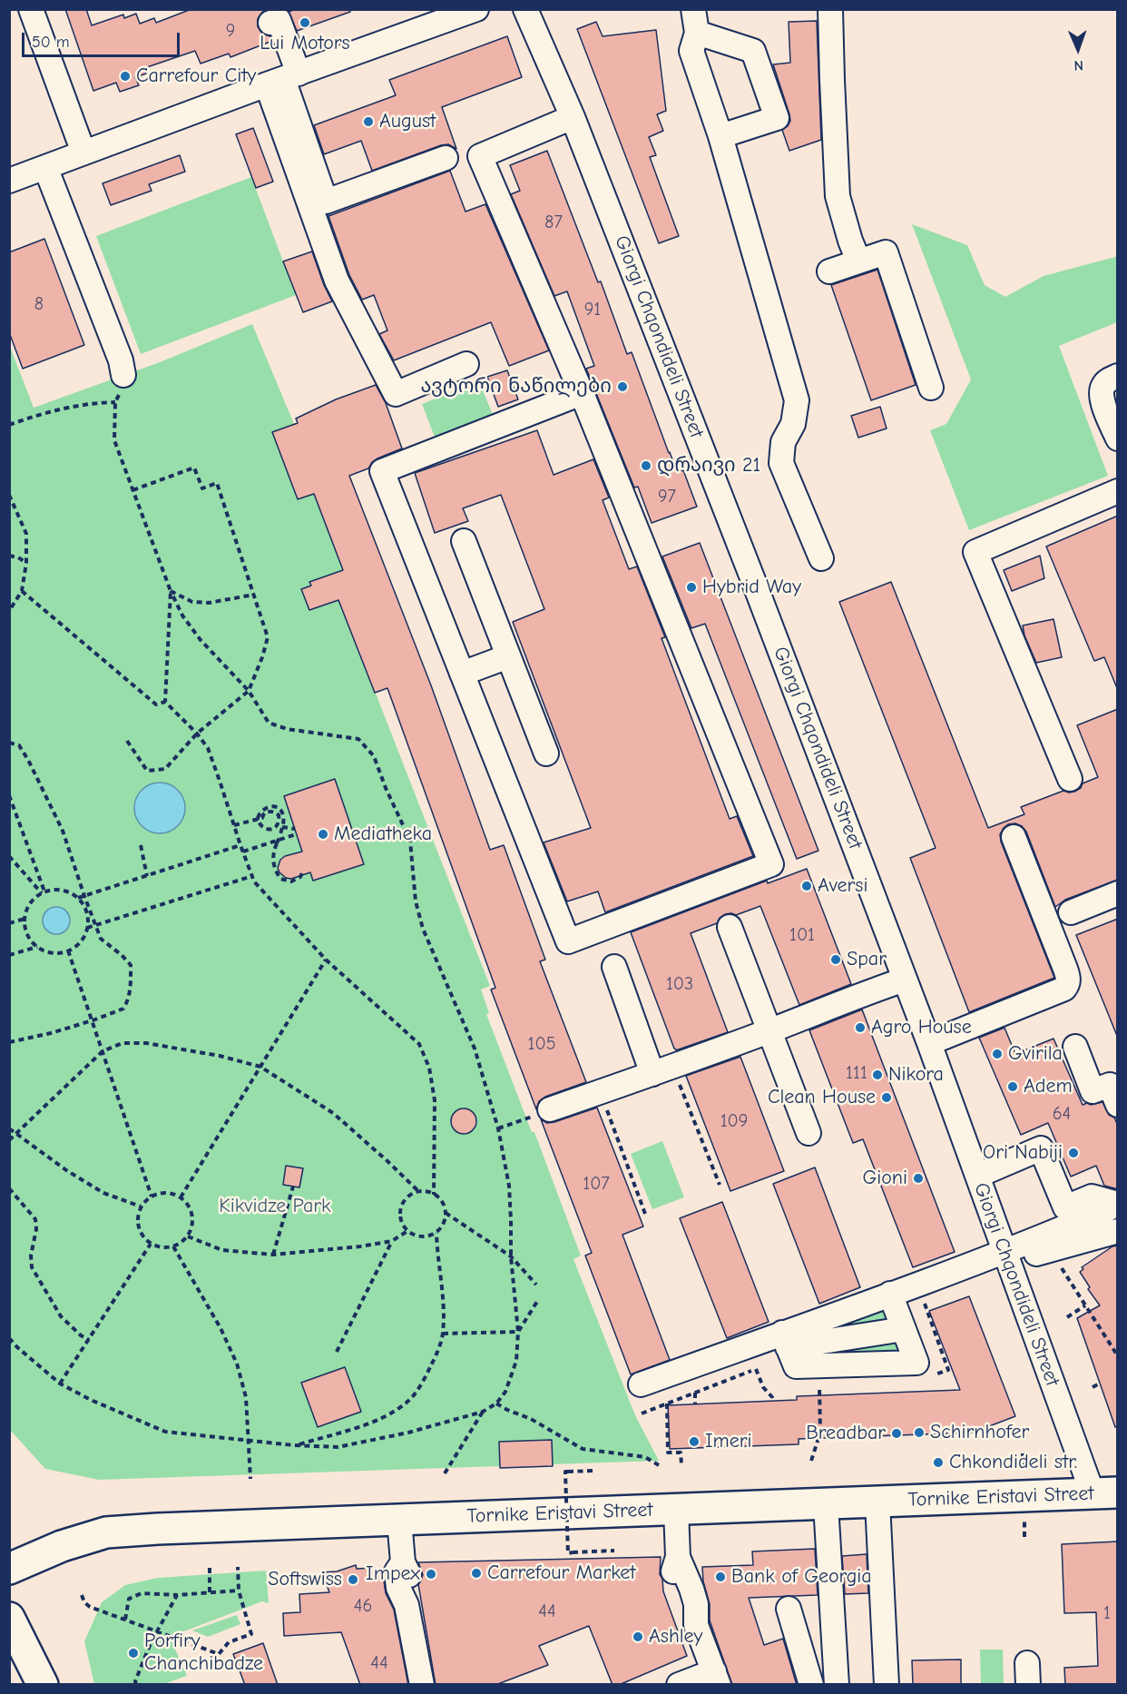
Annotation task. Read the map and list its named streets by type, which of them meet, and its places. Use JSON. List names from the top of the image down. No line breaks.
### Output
{"streets":{"main road":["Tornike Eristavi Street"],"street":["Giorgi Chqondideli Street"]},"crossings":[["Giorgi Chqondideli Street","Tornike Eristavi Street"]],"parks":["Kikvidze Park"],"places":["Lui Motors","Carrefour City","August","ავტორი ნაწილები","დრაივი 21","Hybrid Way","Mediatheka","Aversi","Spar","Agro House","Gvirila","Nikora","Adem","Clean House","Ori Nabiji","Gioni","Schirnhofer","Breadbar","Imeri","Chkondideli str.","Carrefour Market","Impex","Bank of Georgia","Softswiss","Ashley","Porfiry Chanchibadze"],"house_numbers":["9","87","8","91","97","101","103","105","111","64","109","107","46","44","1","44"],"scale_bar":"50 m","north":"bottom"}
